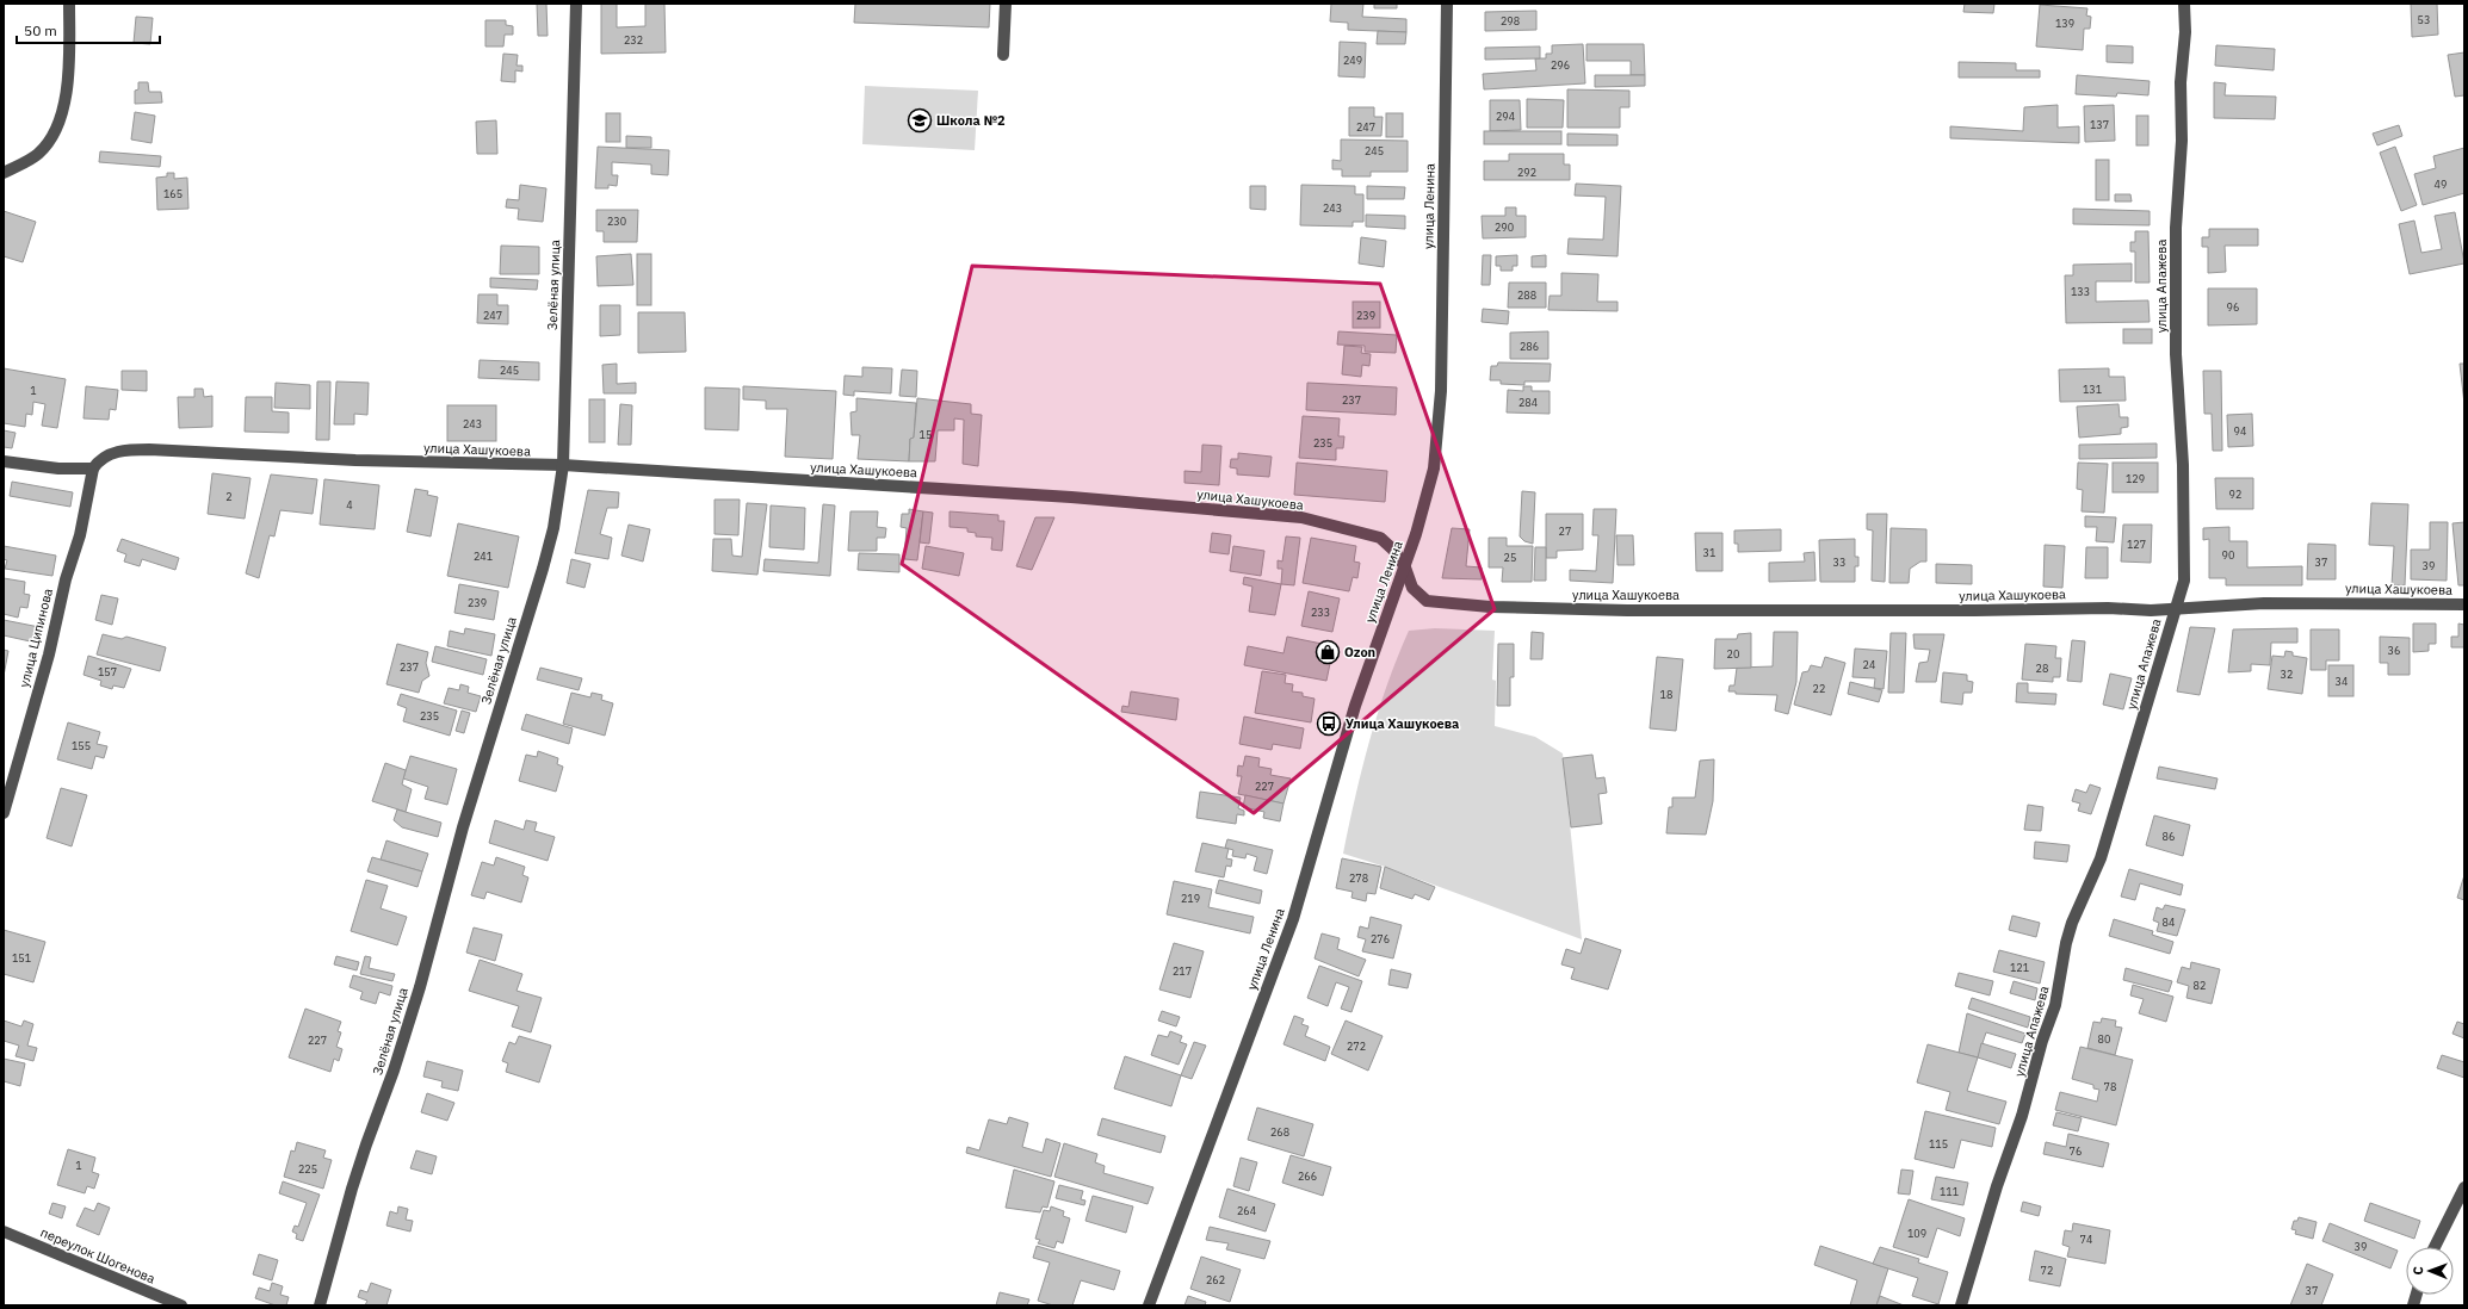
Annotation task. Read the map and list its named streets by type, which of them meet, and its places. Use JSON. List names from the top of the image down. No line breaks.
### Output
{"streets":{"street":["улица Ленина","Зелёная улица","улица Апажева","улица Хашукоева","улица Ципинова","переулок Шогенова"]},"crossings":[["улица Ленина","улица Хашукоева"],["Зелёная улица","улица Хашукоева"],["улица Апажева","улица Хашукоева"],["улица Хашукоева","улица Ципинова"]],"places":{"school or university":["Школа №2"],"shop":["Ozon"],"bus stop":["Улица Хашукоева"]},"house_numbers":["53","298","139","232","249","296","294","137","247","245","292","49","165","243","230","290","133","288","96","247","239","286","245","131","1","237","284","243","94","15","235","129","92","2","4","27","127","31","90","241","25","33","37","39","239","233","36","20","24","237","28","157","32","34","22","18","235","155","227","86","278","219","84","276","151","121","217","82","80","227","272","78","268","115","76","1","225","266","111","264","109","74","39","72","262","37"],"scale_bar":"50 m","north":"left"}
